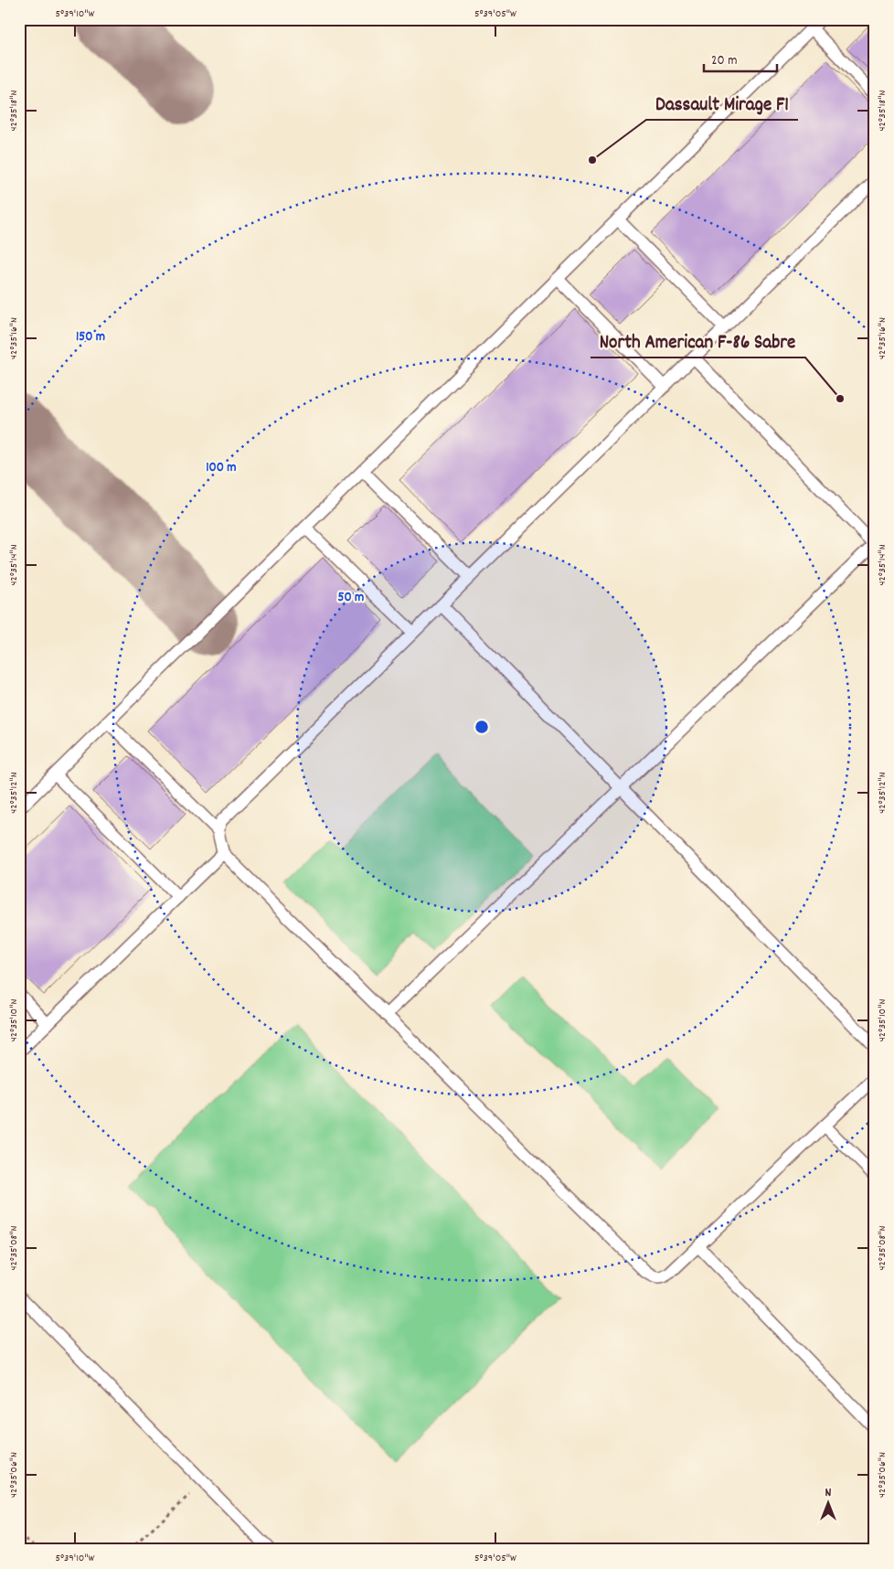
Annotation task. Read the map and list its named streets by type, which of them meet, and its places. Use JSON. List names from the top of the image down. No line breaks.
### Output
{"places":["Dassault Mirage F1","North American F-86 Sabre"],"scale_bar":"20 m","north":"top","coordinates":["5°39'10\"W","5°39'05\"W","42°35'18\"N","42°35'16\"N","42°35'14\"N","42°35'12\"N","42°35'10\"N","42°35'08\"N","42°35'06\"N"],"rings":["150 m","100 m","50 m"]}
